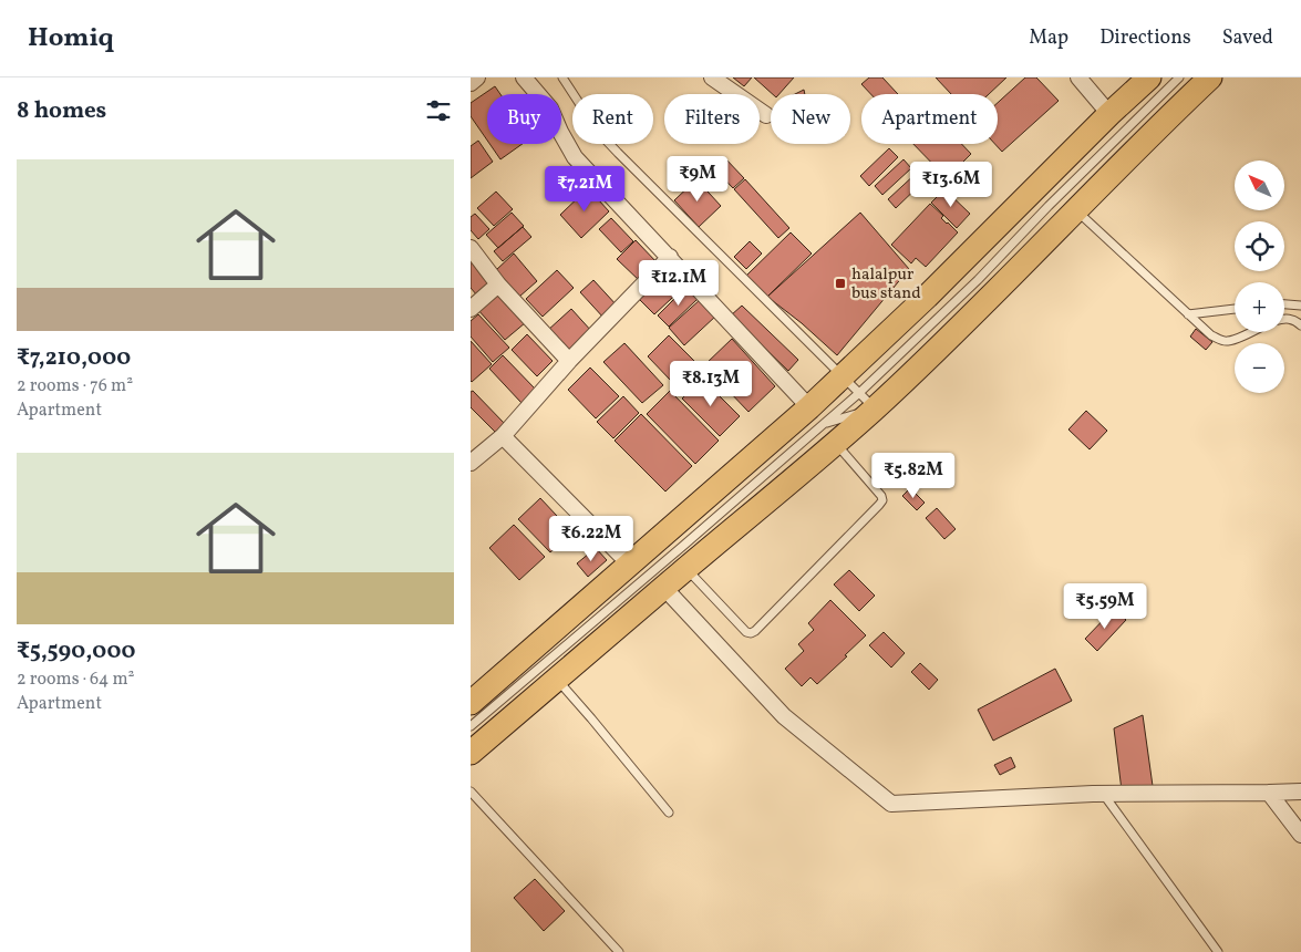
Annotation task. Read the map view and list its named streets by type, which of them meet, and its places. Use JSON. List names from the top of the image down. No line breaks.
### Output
{"places":{"transit":["halalpur bus stand"]},"north":"top left","page":{"header":"Homiq","nav":["Map","Directions","Saved"],"heading":"8 homes","chip":["Buy","Rent","Filters","New","Apartment"],"list":[{"name":"₹7,210,000","note":"2 rooms · 76 m² · Apartment"},{"name":"₹5,590,000","note":"2 rooms · 64 m² · Apartment"}],"price":["₹9M","₹13.6M","₹7.21M","₹12.1M","₹8.13M","₹5.82M","₹6.22M","₹5.59M"],"map_buttons":["+","−"]}}
